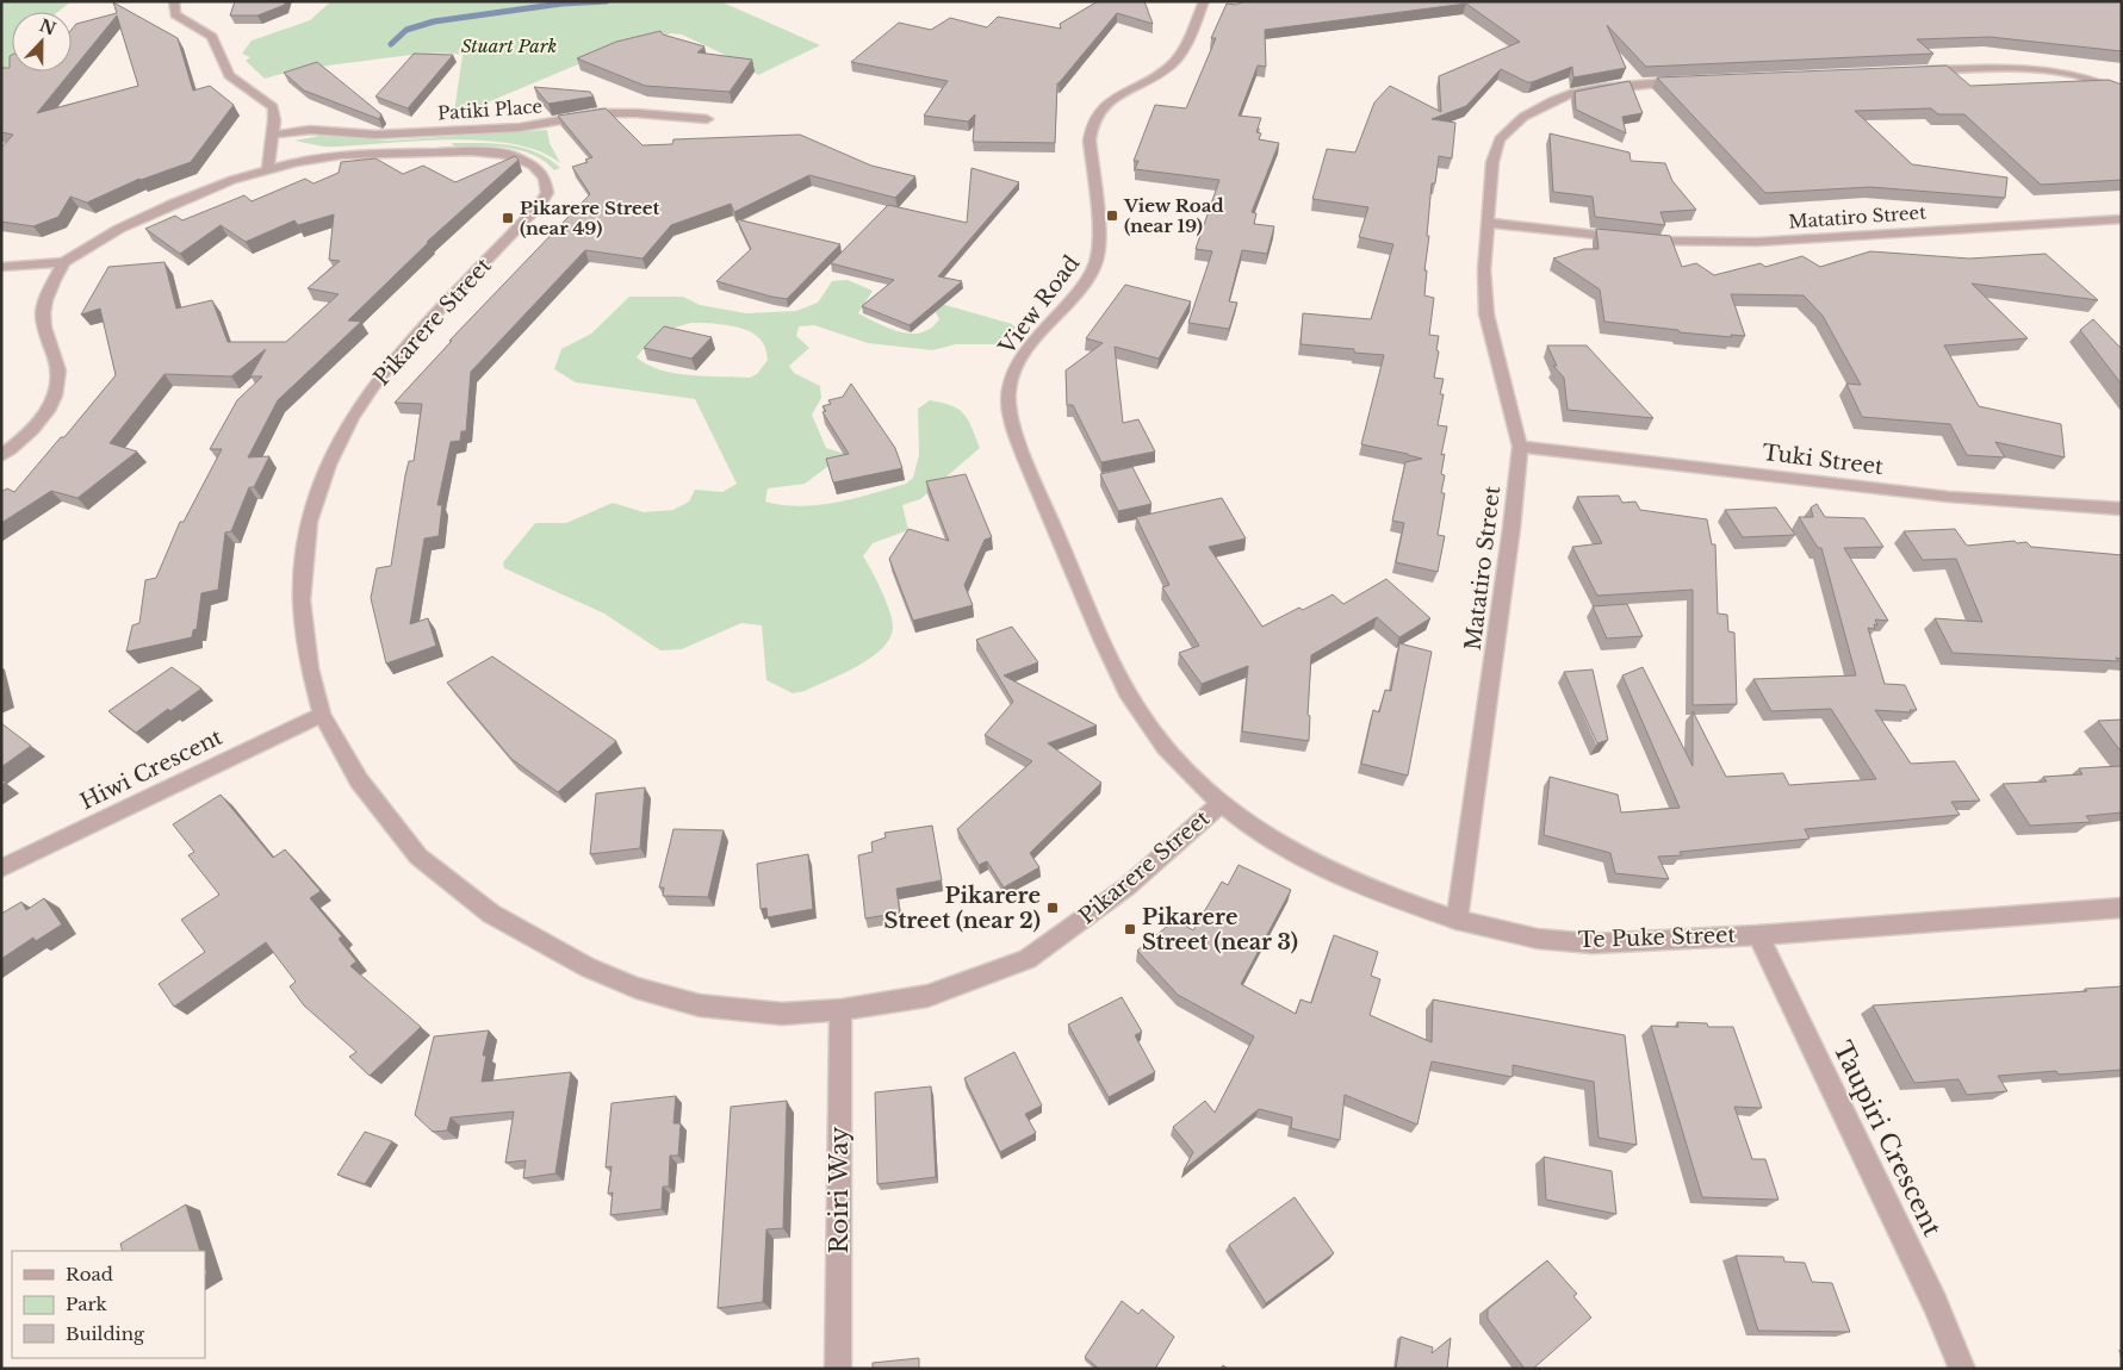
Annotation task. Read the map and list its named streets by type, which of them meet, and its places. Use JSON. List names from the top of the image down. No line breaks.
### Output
{"streets":{"street":["Patiki Place","Matatiro Street","View Road","Pikarere Street","Tuki Street","Hiwi Crescent","Te Puke Street","Taupiri Crescent","Roiri Way"]},"crossings":[["Matatiro Street","Tuki Street"],["Matatiro Street","Te Puke Street"],["View Road","Pikarere Street"],["View Road","Te Puke Street"],["Pikarere Street","Hiwi Crescent"],["Pikarere Street","Te Puke Street"],["Pikarere Street","Roiri Way"],["Te Puke Street","Taupiri Crescent"]],"parks":["Stuart Park"],"places":{"transit":["View Road (near 19)","Pikarere Street (near 49)","Pikarere Street (near 2)","Pikarere Street (near 3)"]},"legend":["Road","Park","Building"],"north":"top"}
